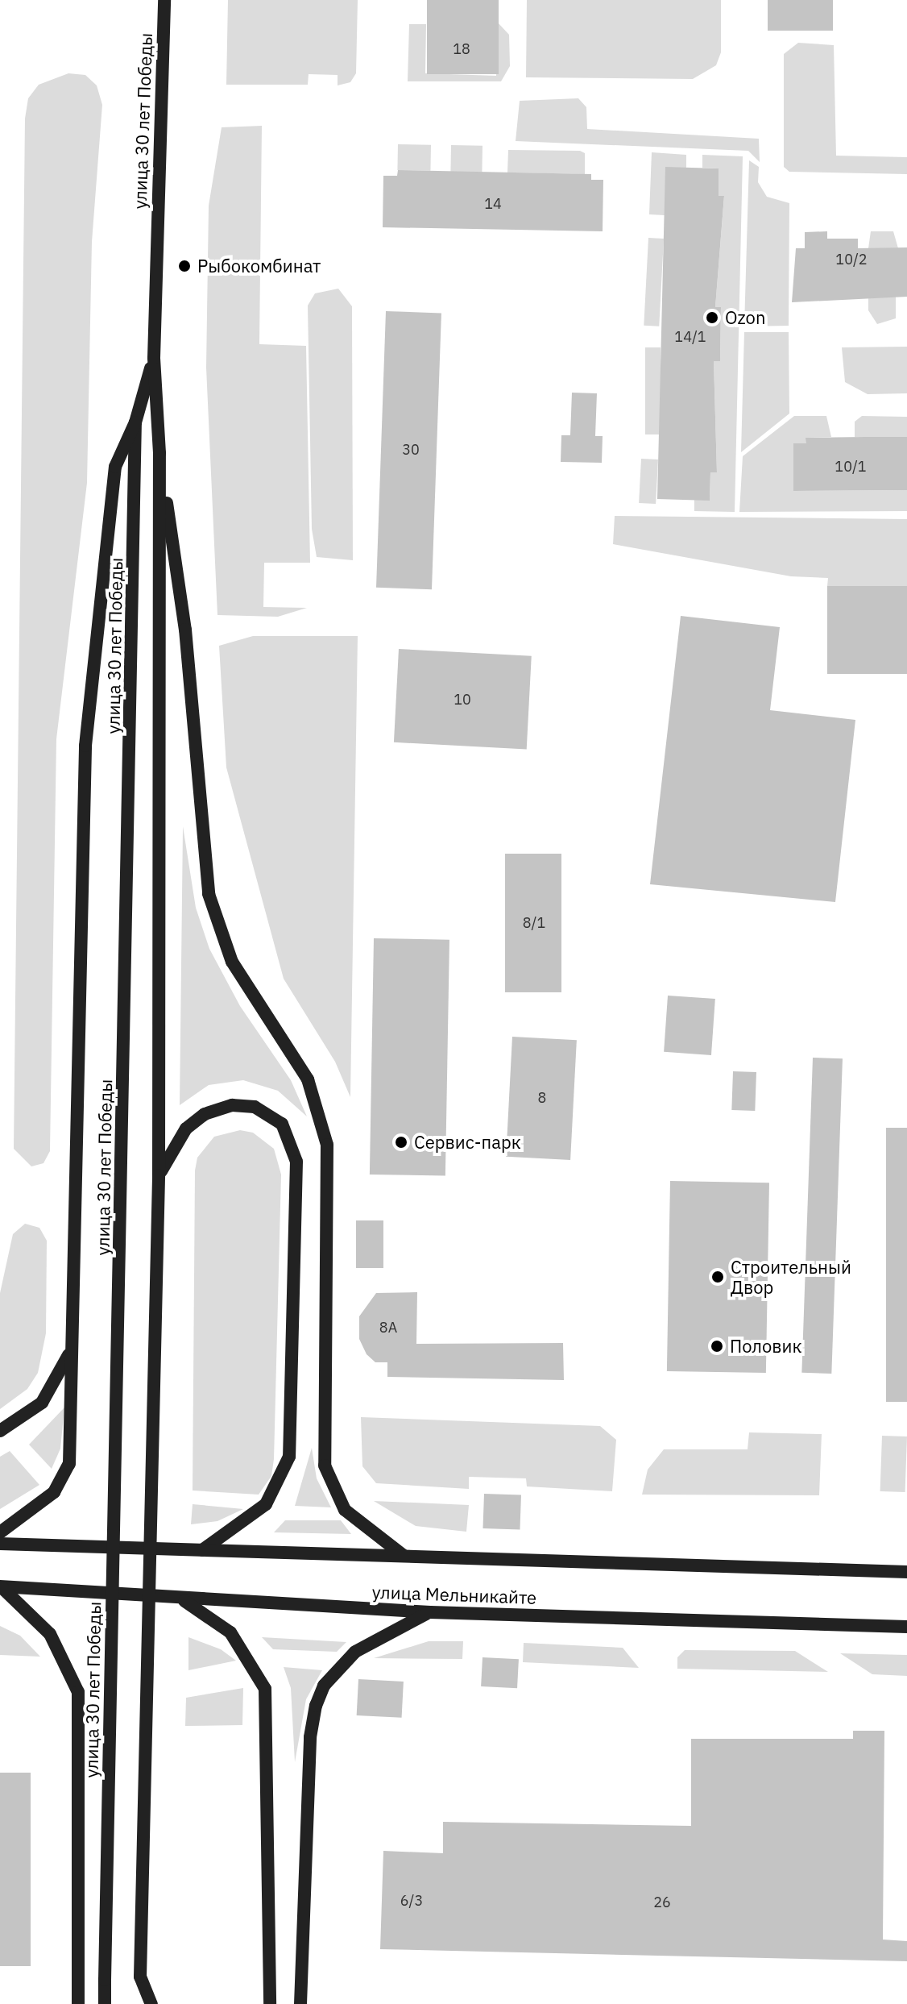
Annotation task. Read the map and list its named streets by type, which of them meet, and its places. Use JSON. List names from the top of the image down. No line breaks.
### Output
{"streets":{"street":["улица 30 лет Победы","улица Мельникайте"]},"places":["Рыбокомбинат","Ozon","Сервис-парк","Строительный Двор","Половик"],"house_numbers":["18","14","10/2","14/1","30","10/1","10","8/1","8","8А","6/3","26"]}
